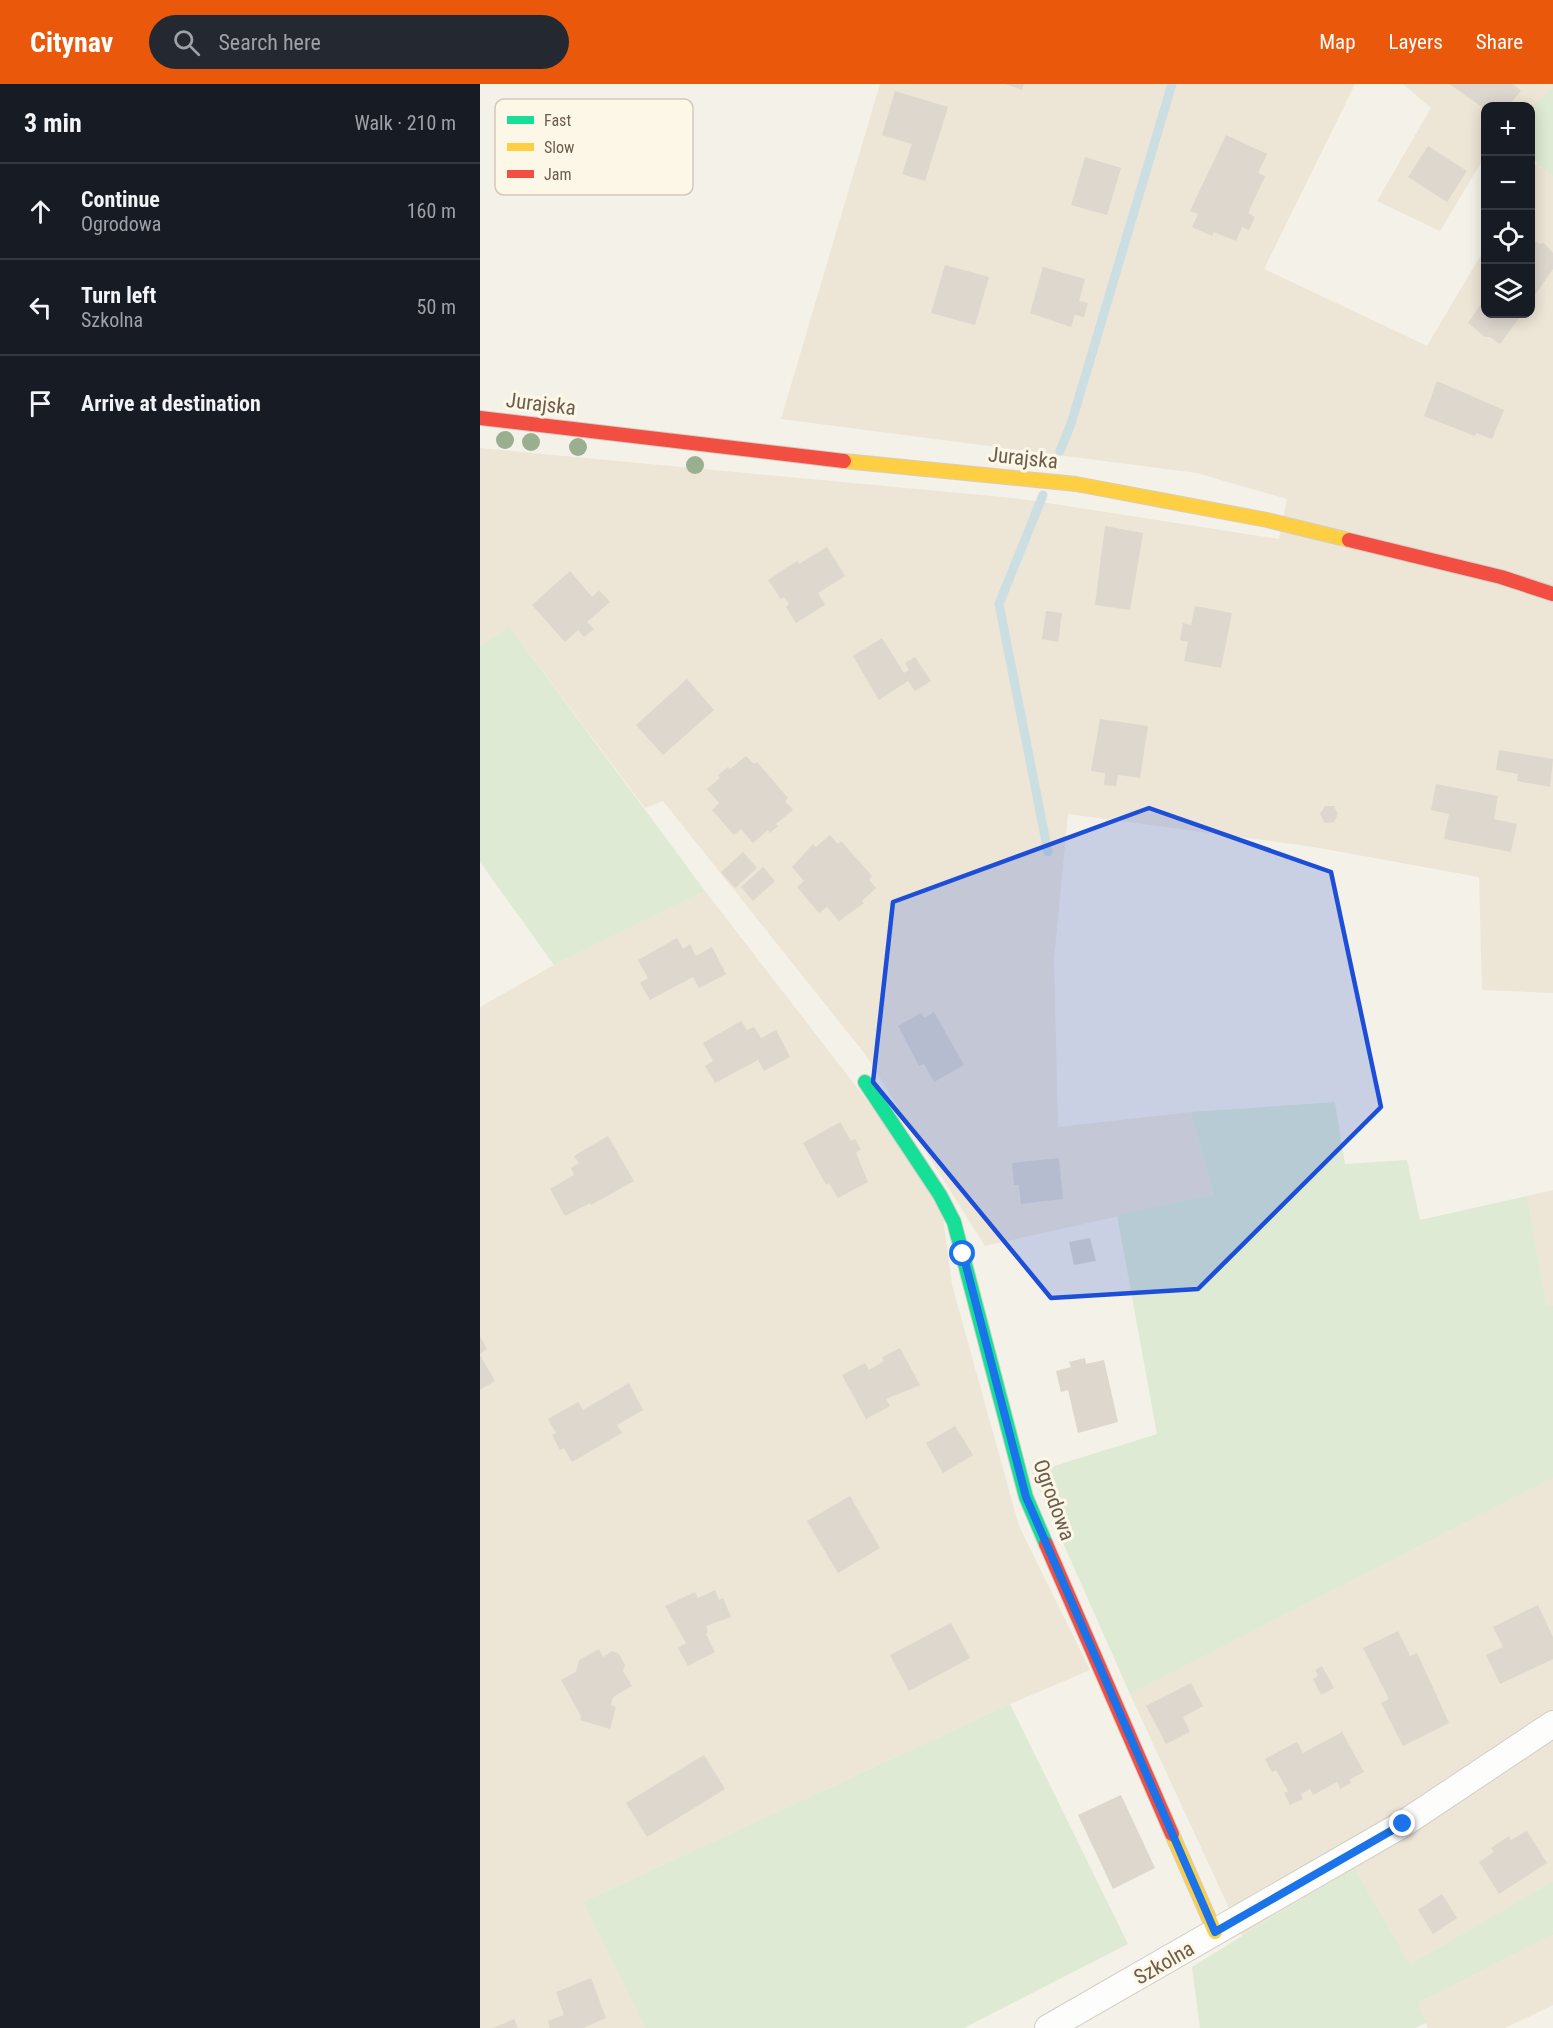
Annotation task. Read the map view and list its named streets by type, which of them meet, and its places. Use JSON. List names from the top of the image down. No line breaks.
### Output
{"streets":{"street":["Jurajska","Ogrodowa","Szkolna"]},"crossings":[["Ogrodowa","Szkolna"]],"legend":["Fast","Slow","Jam"],"page":{"header":"Citynav","search":"Search here","nav":["Map","Layers","Share"],"heading":["3 min","Walk · 210 m"],"map_buttons":["+","−"],"list":[["Continue","Ogrodowa","160 m"],["Turn left","Szkolna","50 m"],"Arrive at destination"]}}
